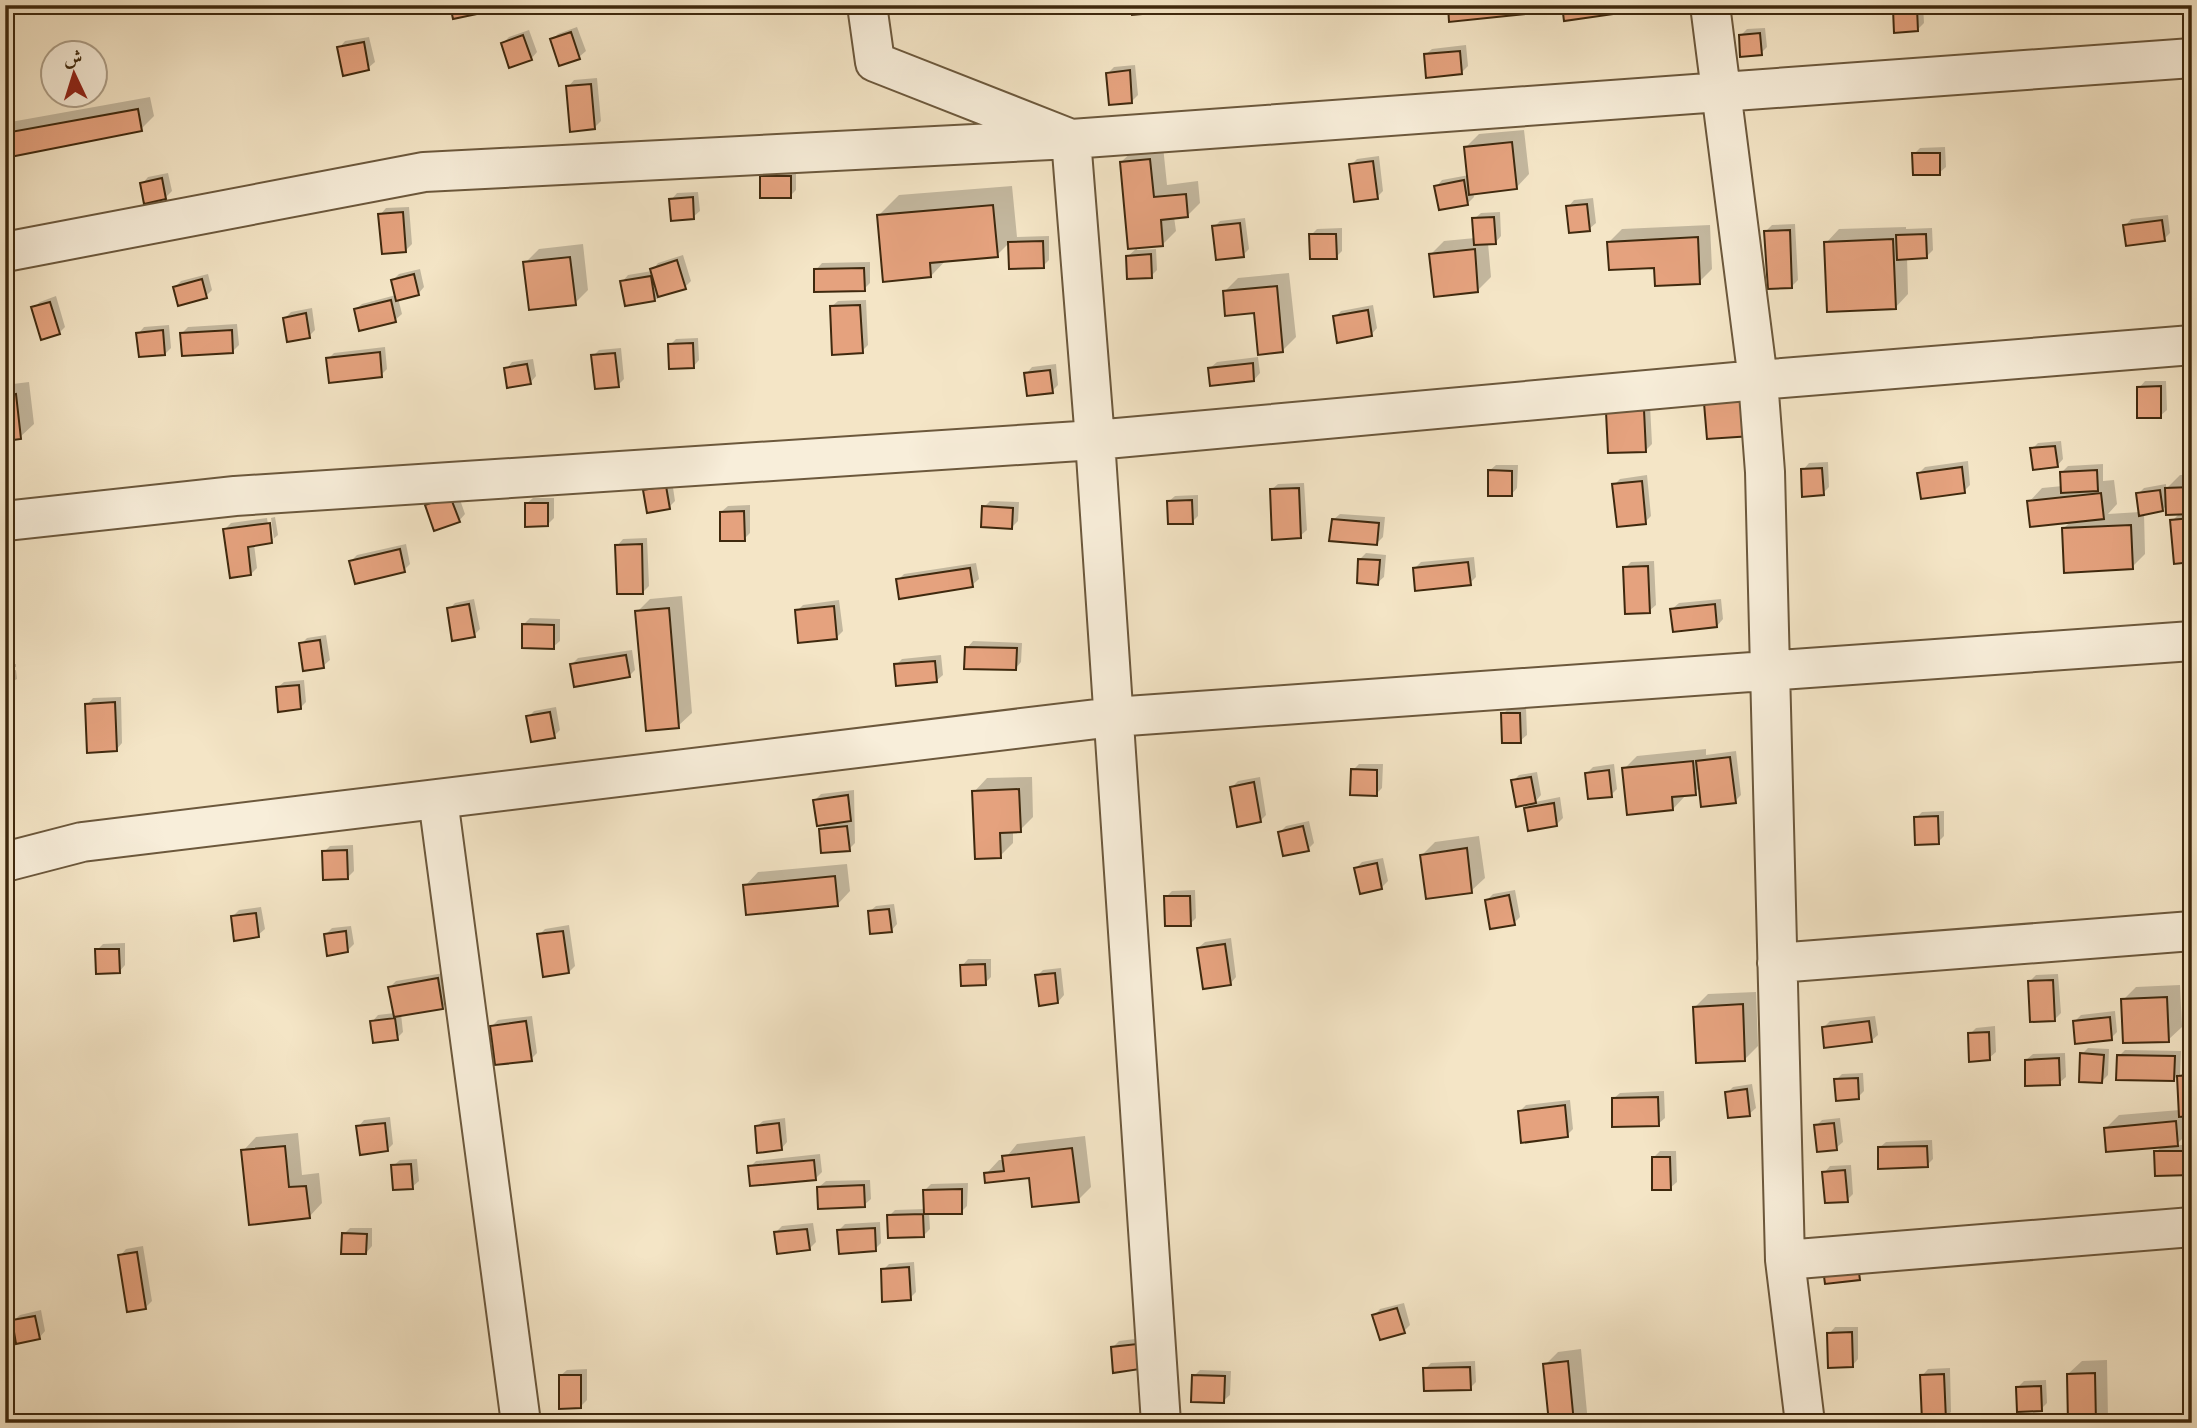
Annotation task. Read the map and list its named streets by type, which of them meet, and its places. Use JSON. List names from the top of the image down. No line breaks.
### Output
{"north":"top"}
